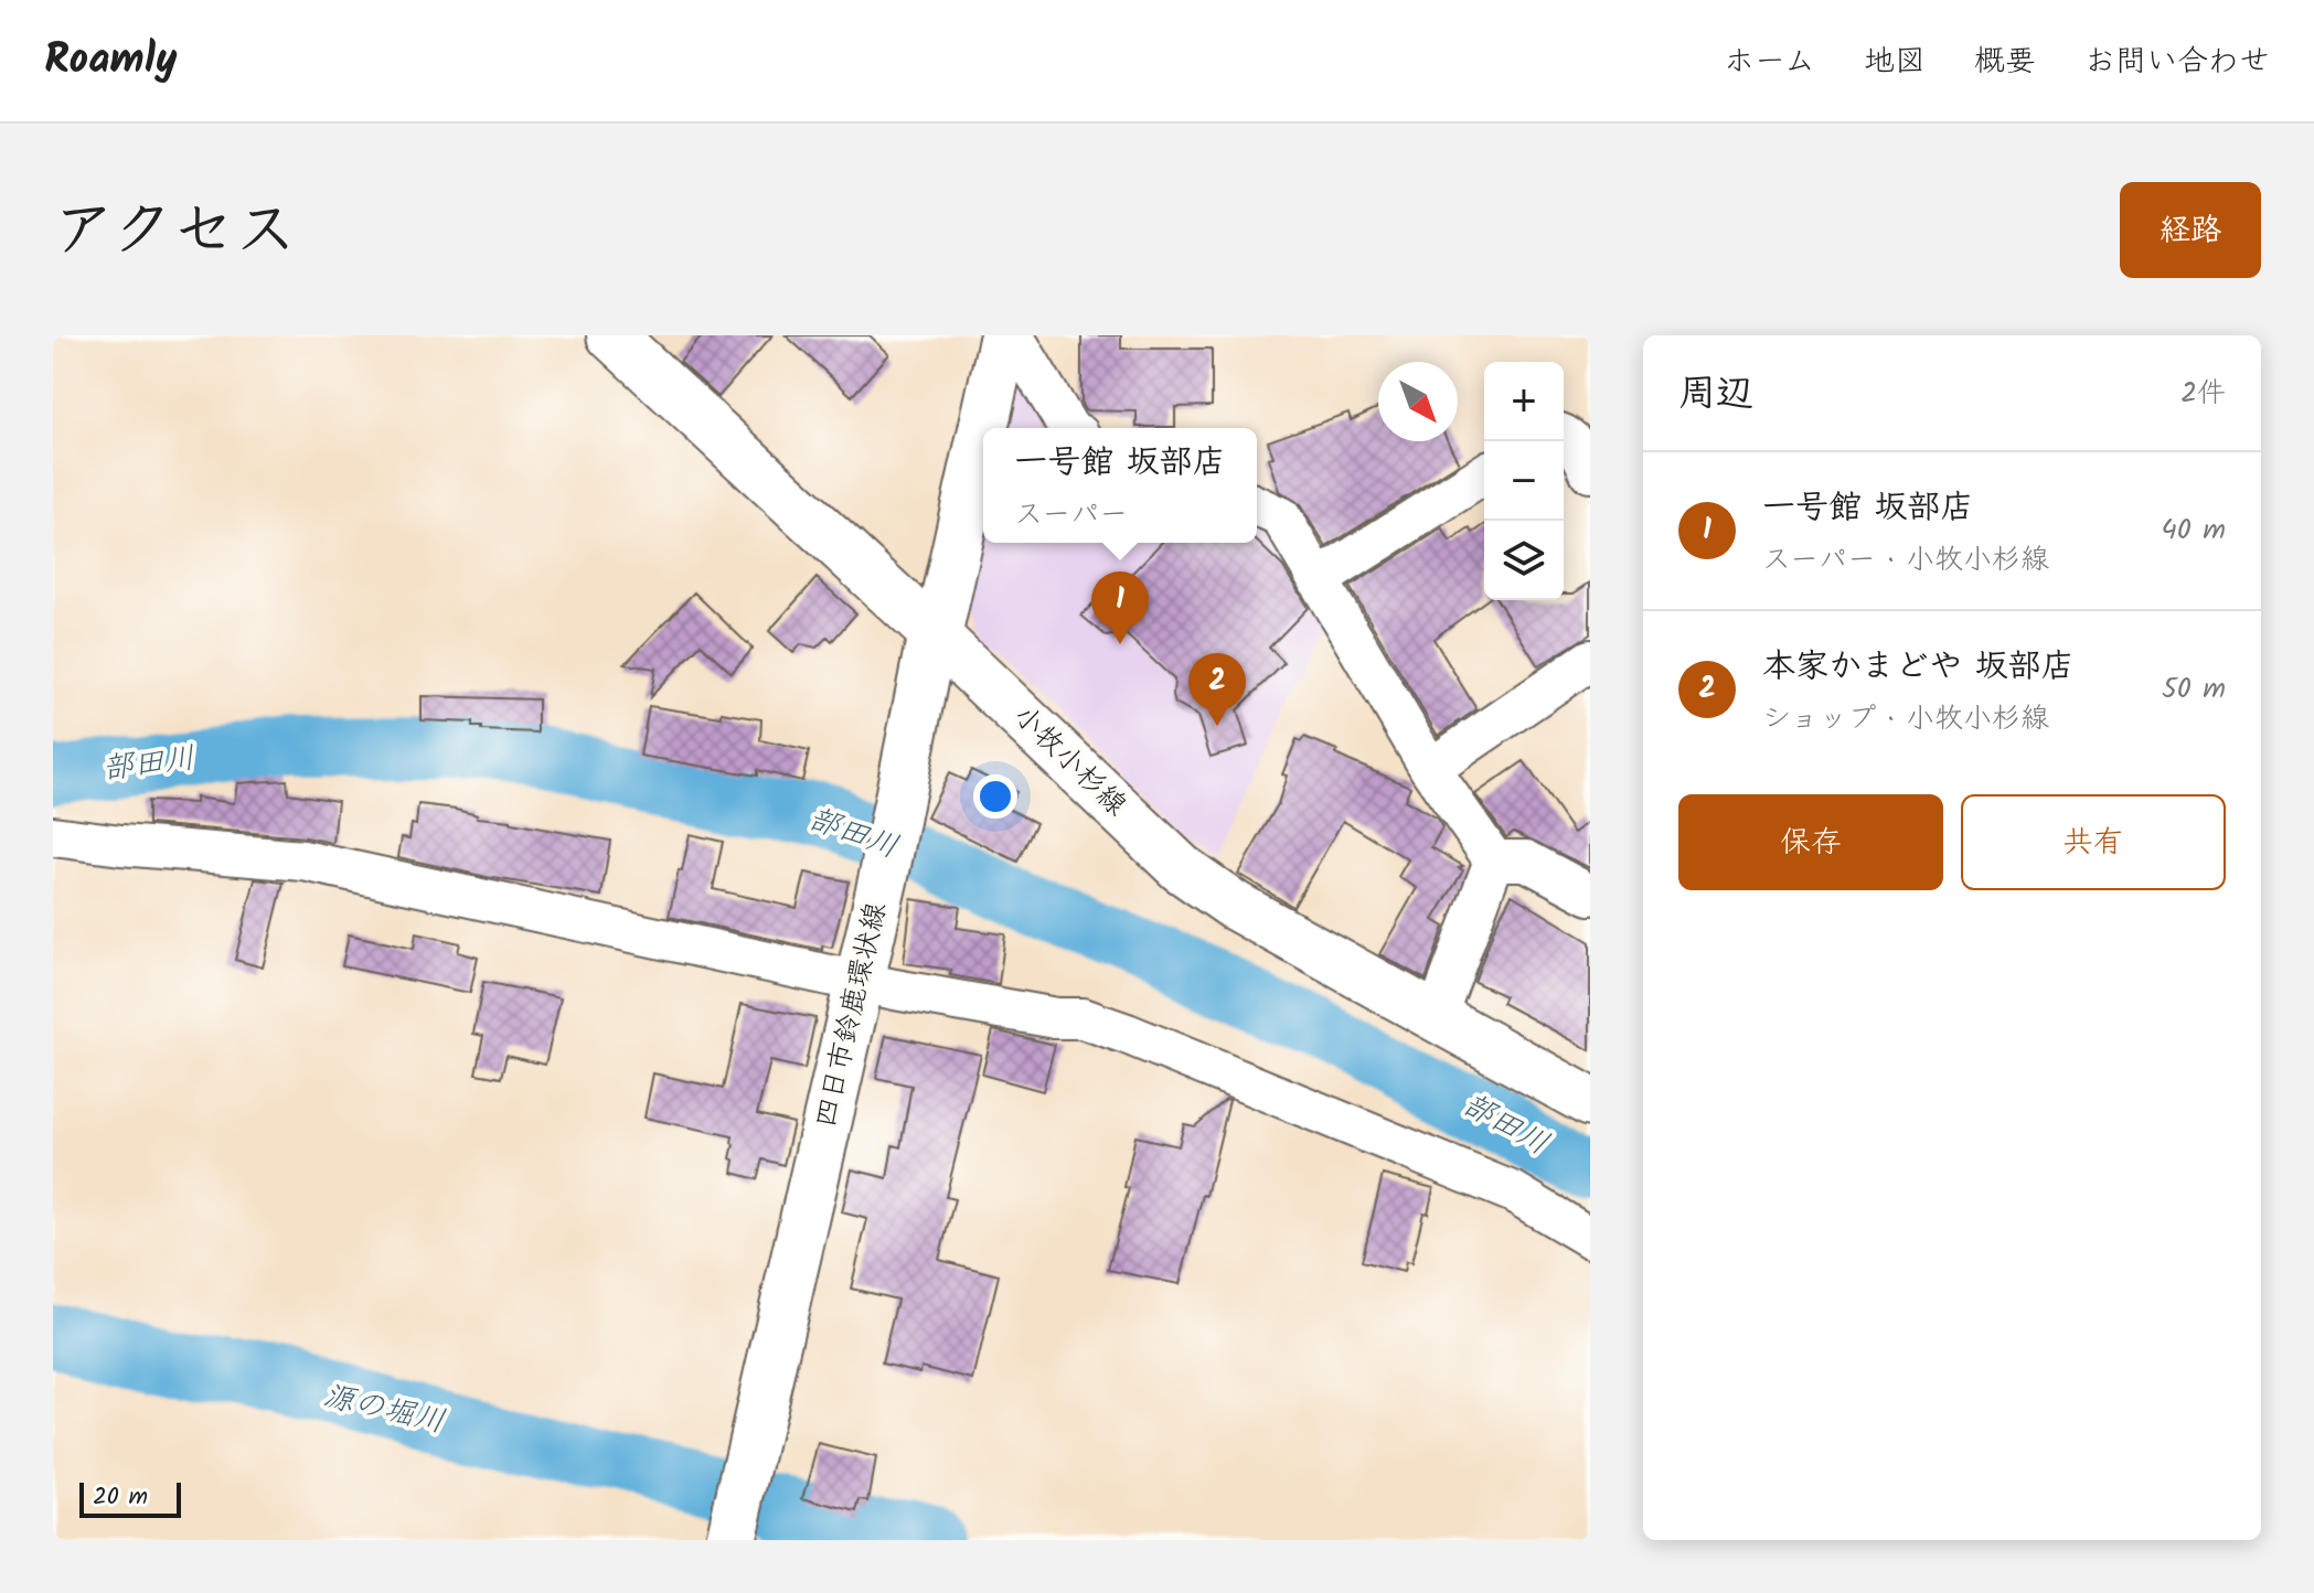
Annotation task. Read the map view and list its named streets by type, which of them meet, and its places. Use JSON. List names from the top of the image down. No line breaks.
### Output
{"streets":{"main road":["小牧小杉線","四日市鈴鹿環状線"]},"crossings":[["小牧小杉線","四日市鈴鹿環状線"]],"water":["部田川","源の堀川"],"scale_bar":"20 m","north":"bottom right","page":{"header":"Roamly","nav":["ホーム","地図","概要","お問い合わせ"],"title":"アクセス","buttons":["経路",["保存","共有"]],"heading":["周辺","2件"],"map_buttons":["+","−"],"popup":["一号館 坂部店","スーパー"],"list":[{"mark":"1","name":"一号館 坂部店","note":"スーパー · 小牧小杉線","value":"40 m"},{"mark":"2","name":"本家かまどや 坂部店","note":"ショップ · 小牧小杉線","value":"50 m"}],"pins":["1","2"],"scale":"20 m"}}
